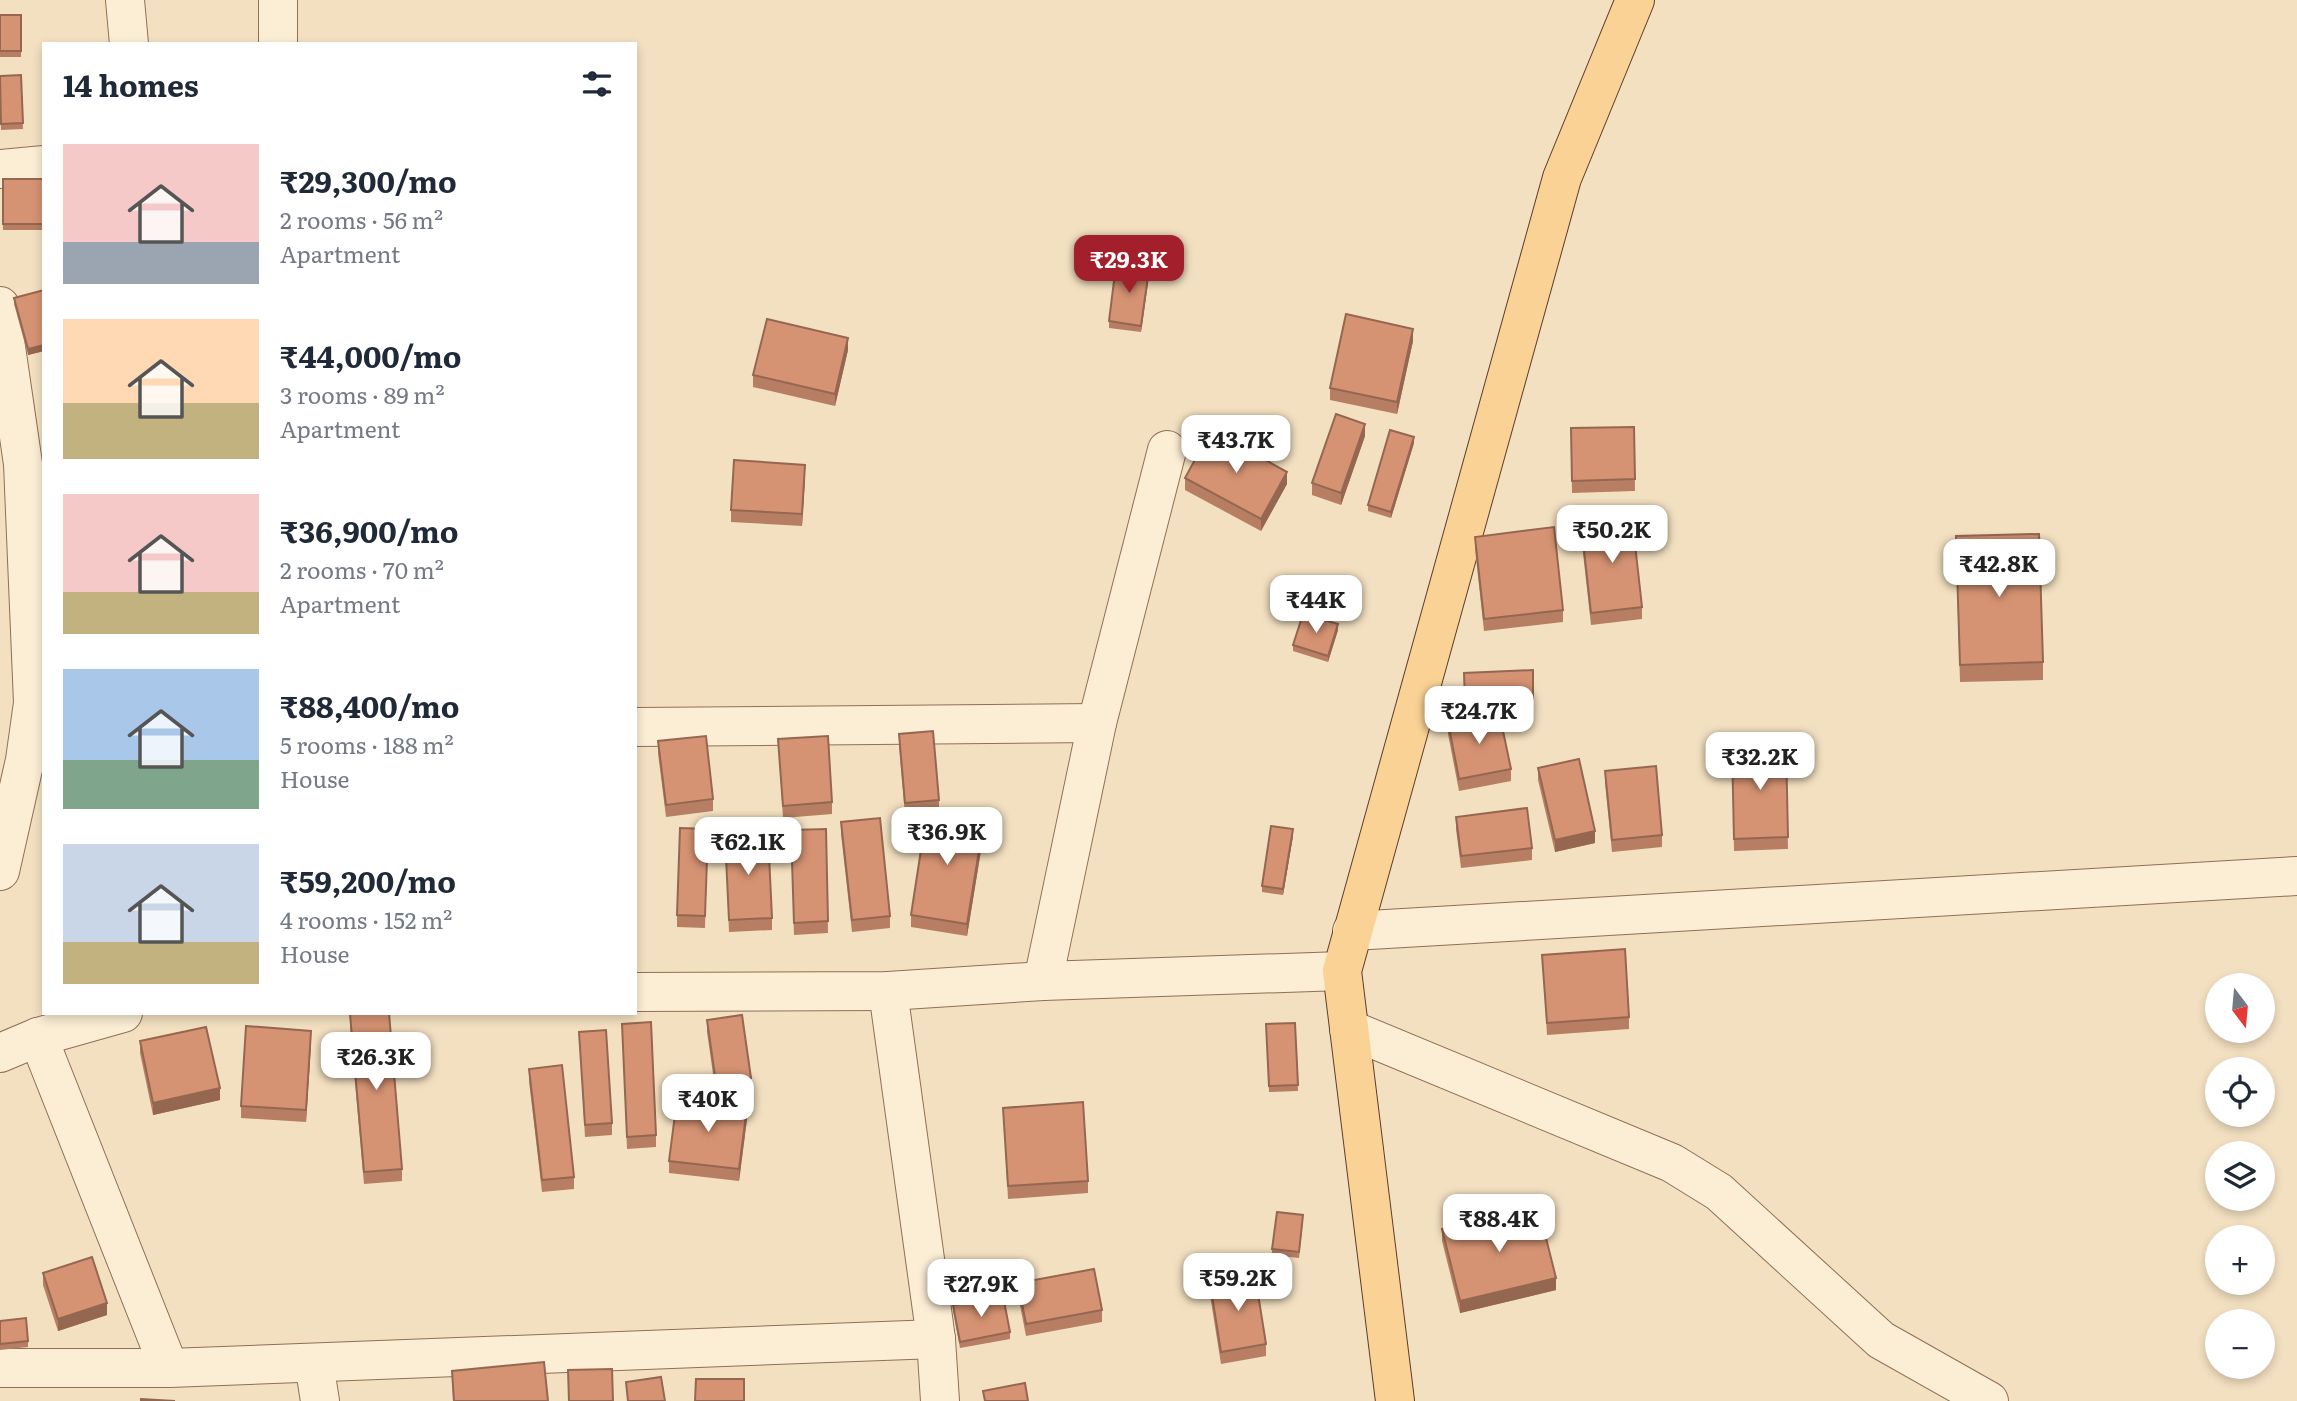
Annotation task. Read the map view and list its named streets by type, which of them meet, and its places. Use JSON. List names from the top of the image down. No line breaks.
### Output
{"north":"bottom","page":{"heading":"14 homes","list":[{"name":"₹29,300/mo","note":"2 rooms · 56 m² · Apartment"},{"name":"₹44,000/mo","note":"3 rooms · 89 m² · Apartment"},{"name":"₹36,900/mo","note":"2 rooms · 70 m² · Apartment"},{"name":"₹88,400/mo","note":"5 rooms · 188 m² · House"},{"name":"₹59,200/mo","note":"4 rooms · 152 m² · House"}],"price":["₹29.3K","₹43.7K","₹50.2K","₹42.8K","₹44K","₹24.7K","₹32.2K","₹36.9K","₹62.1K","₹26.3K","₹40K","₹88.4K","₹59.2K","₹27.9K"],"map_buttons":["+","−"]}}
